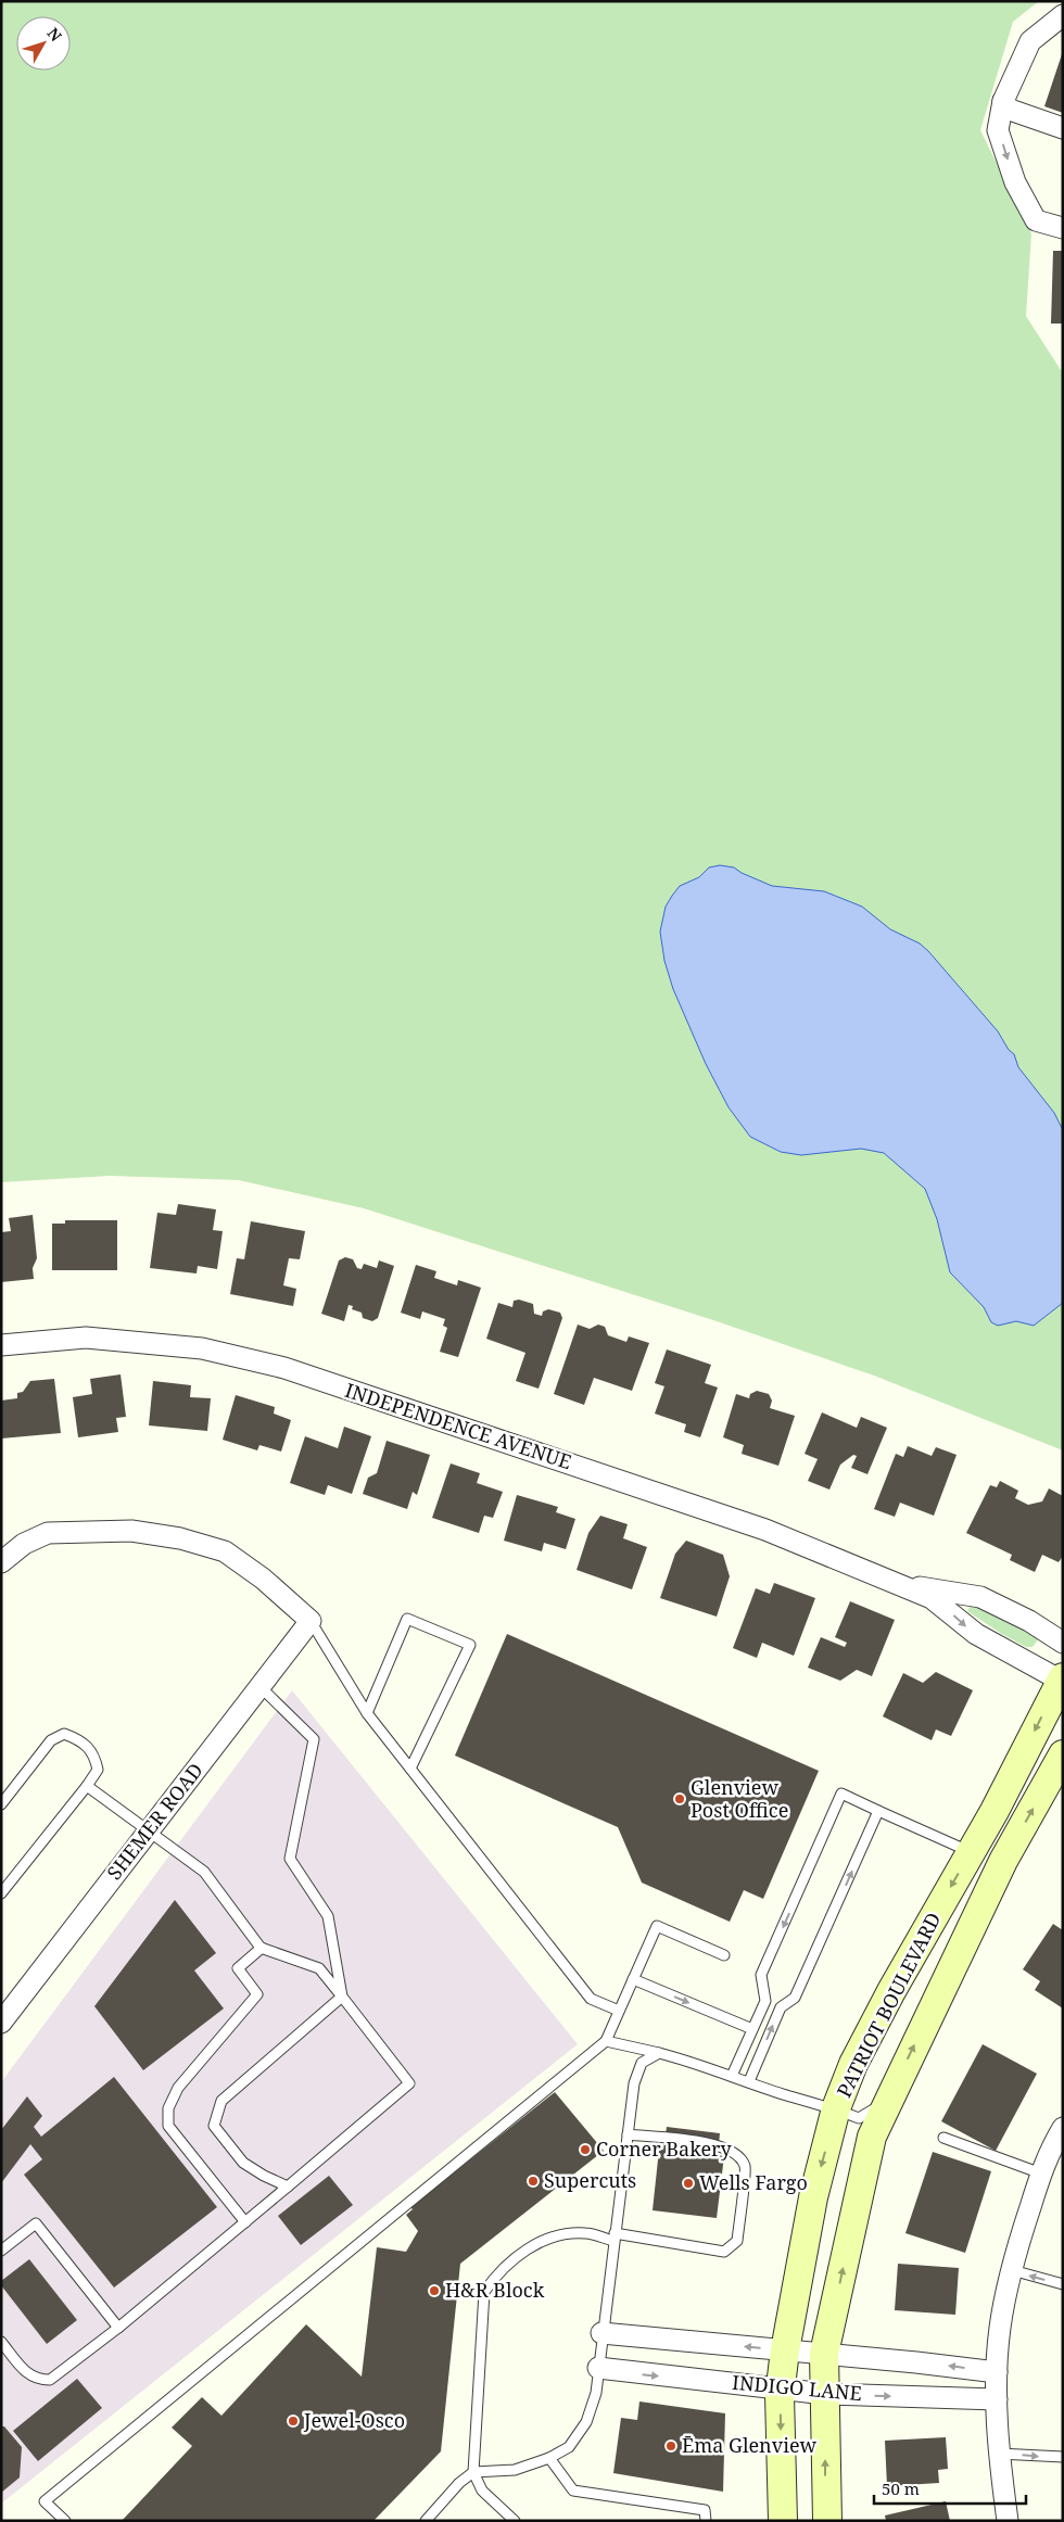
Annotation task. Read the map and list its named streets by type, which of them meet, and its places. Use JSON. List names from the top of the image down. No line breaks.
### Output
{"streets":{"main road":["PATRIOT BOULEVARD"],"street":["INDEPENDENCE AVENUE","SHEMER ROAD","INDIGO LANE"]},"crossings":[["INDEPENDENCE AVENUE","PATRIOT BOULEVARD"],["PATRIOT BOULEVARD","INDIGO LANE"]],"places":["Glenview Post Office","Corner Bakery","Supercuts","Wells Fargo","H&R Block","Jewel-Osco","Ēma Glenview"],"scale_bar":"50 m","north":"top right"}
